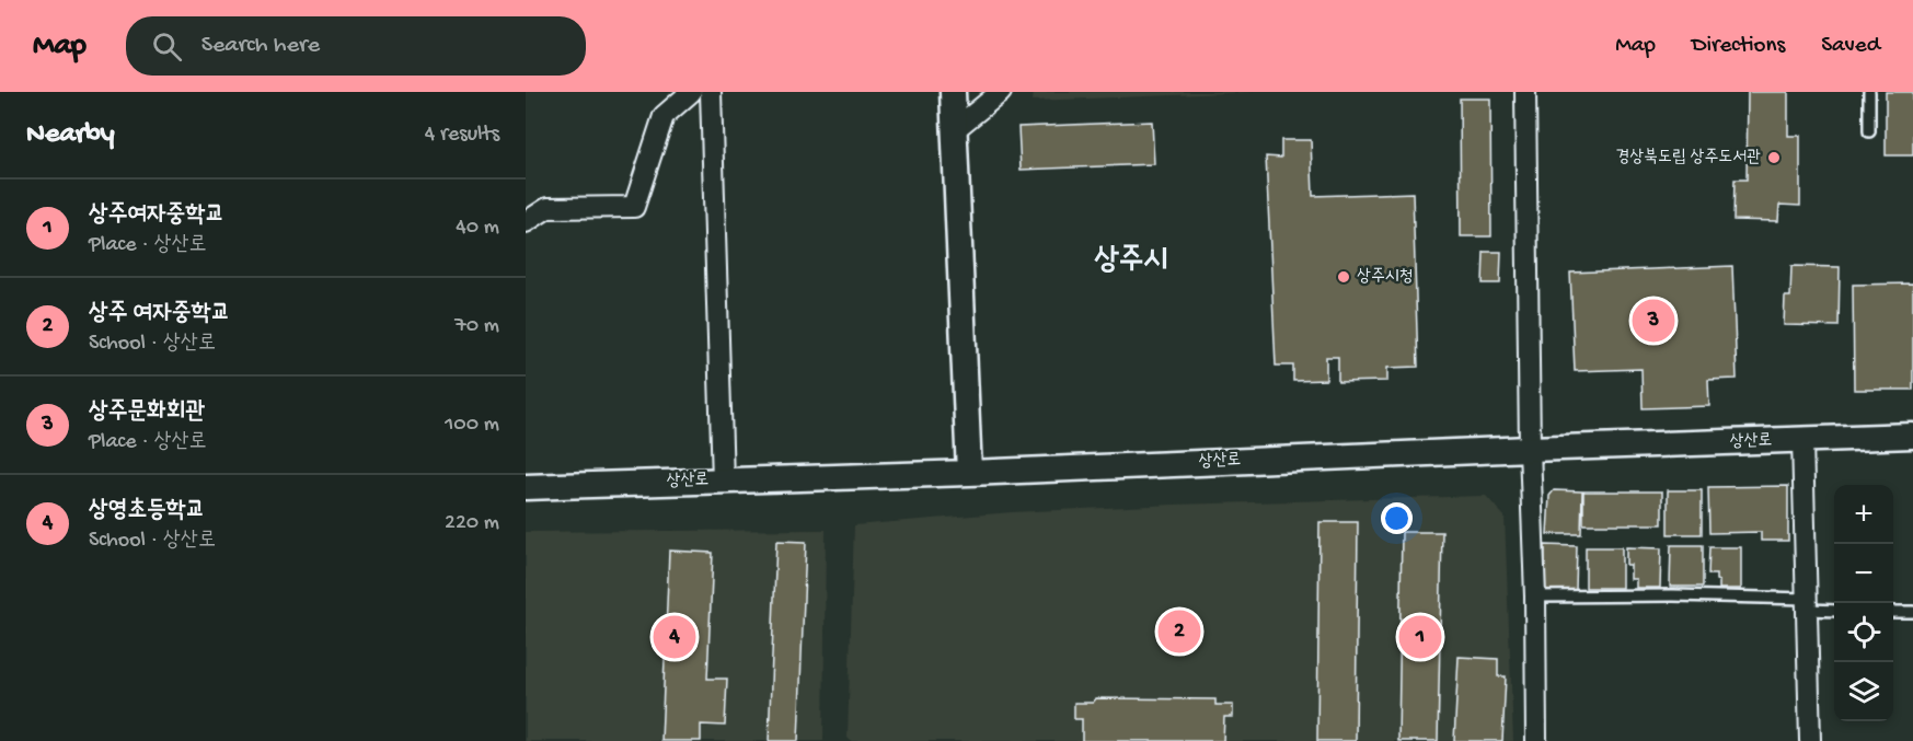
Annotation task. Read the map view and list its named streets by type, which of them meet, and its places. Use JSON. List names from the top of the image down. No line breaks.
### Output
{"streets":{"street":["상산로"]},"districts":["상주시"],"places":["경상북도립 상주도서관","상주시청"],"page":{"header":"Map","search":"Search here","nav":["Map","Directions","Saved"],"heading":["Nearby","4 results"],"list":[{"mark":"1","name":"상주여자중학교","note":"Place · 상산로","value":"40 m"},{"mark":"2","name":"상주 여자중학교","note":"School · 상산로","value":"70 m"},{"mark":"3","name":"상주문화회관","note":"Place · 상산로","value":"100 m"},{"mark":"4","name":"상영초등학교","note":"School · 상산로","value":"220 m"}],"pins":["3","2","1","4"],"map_buttons":["+","−"]}}
